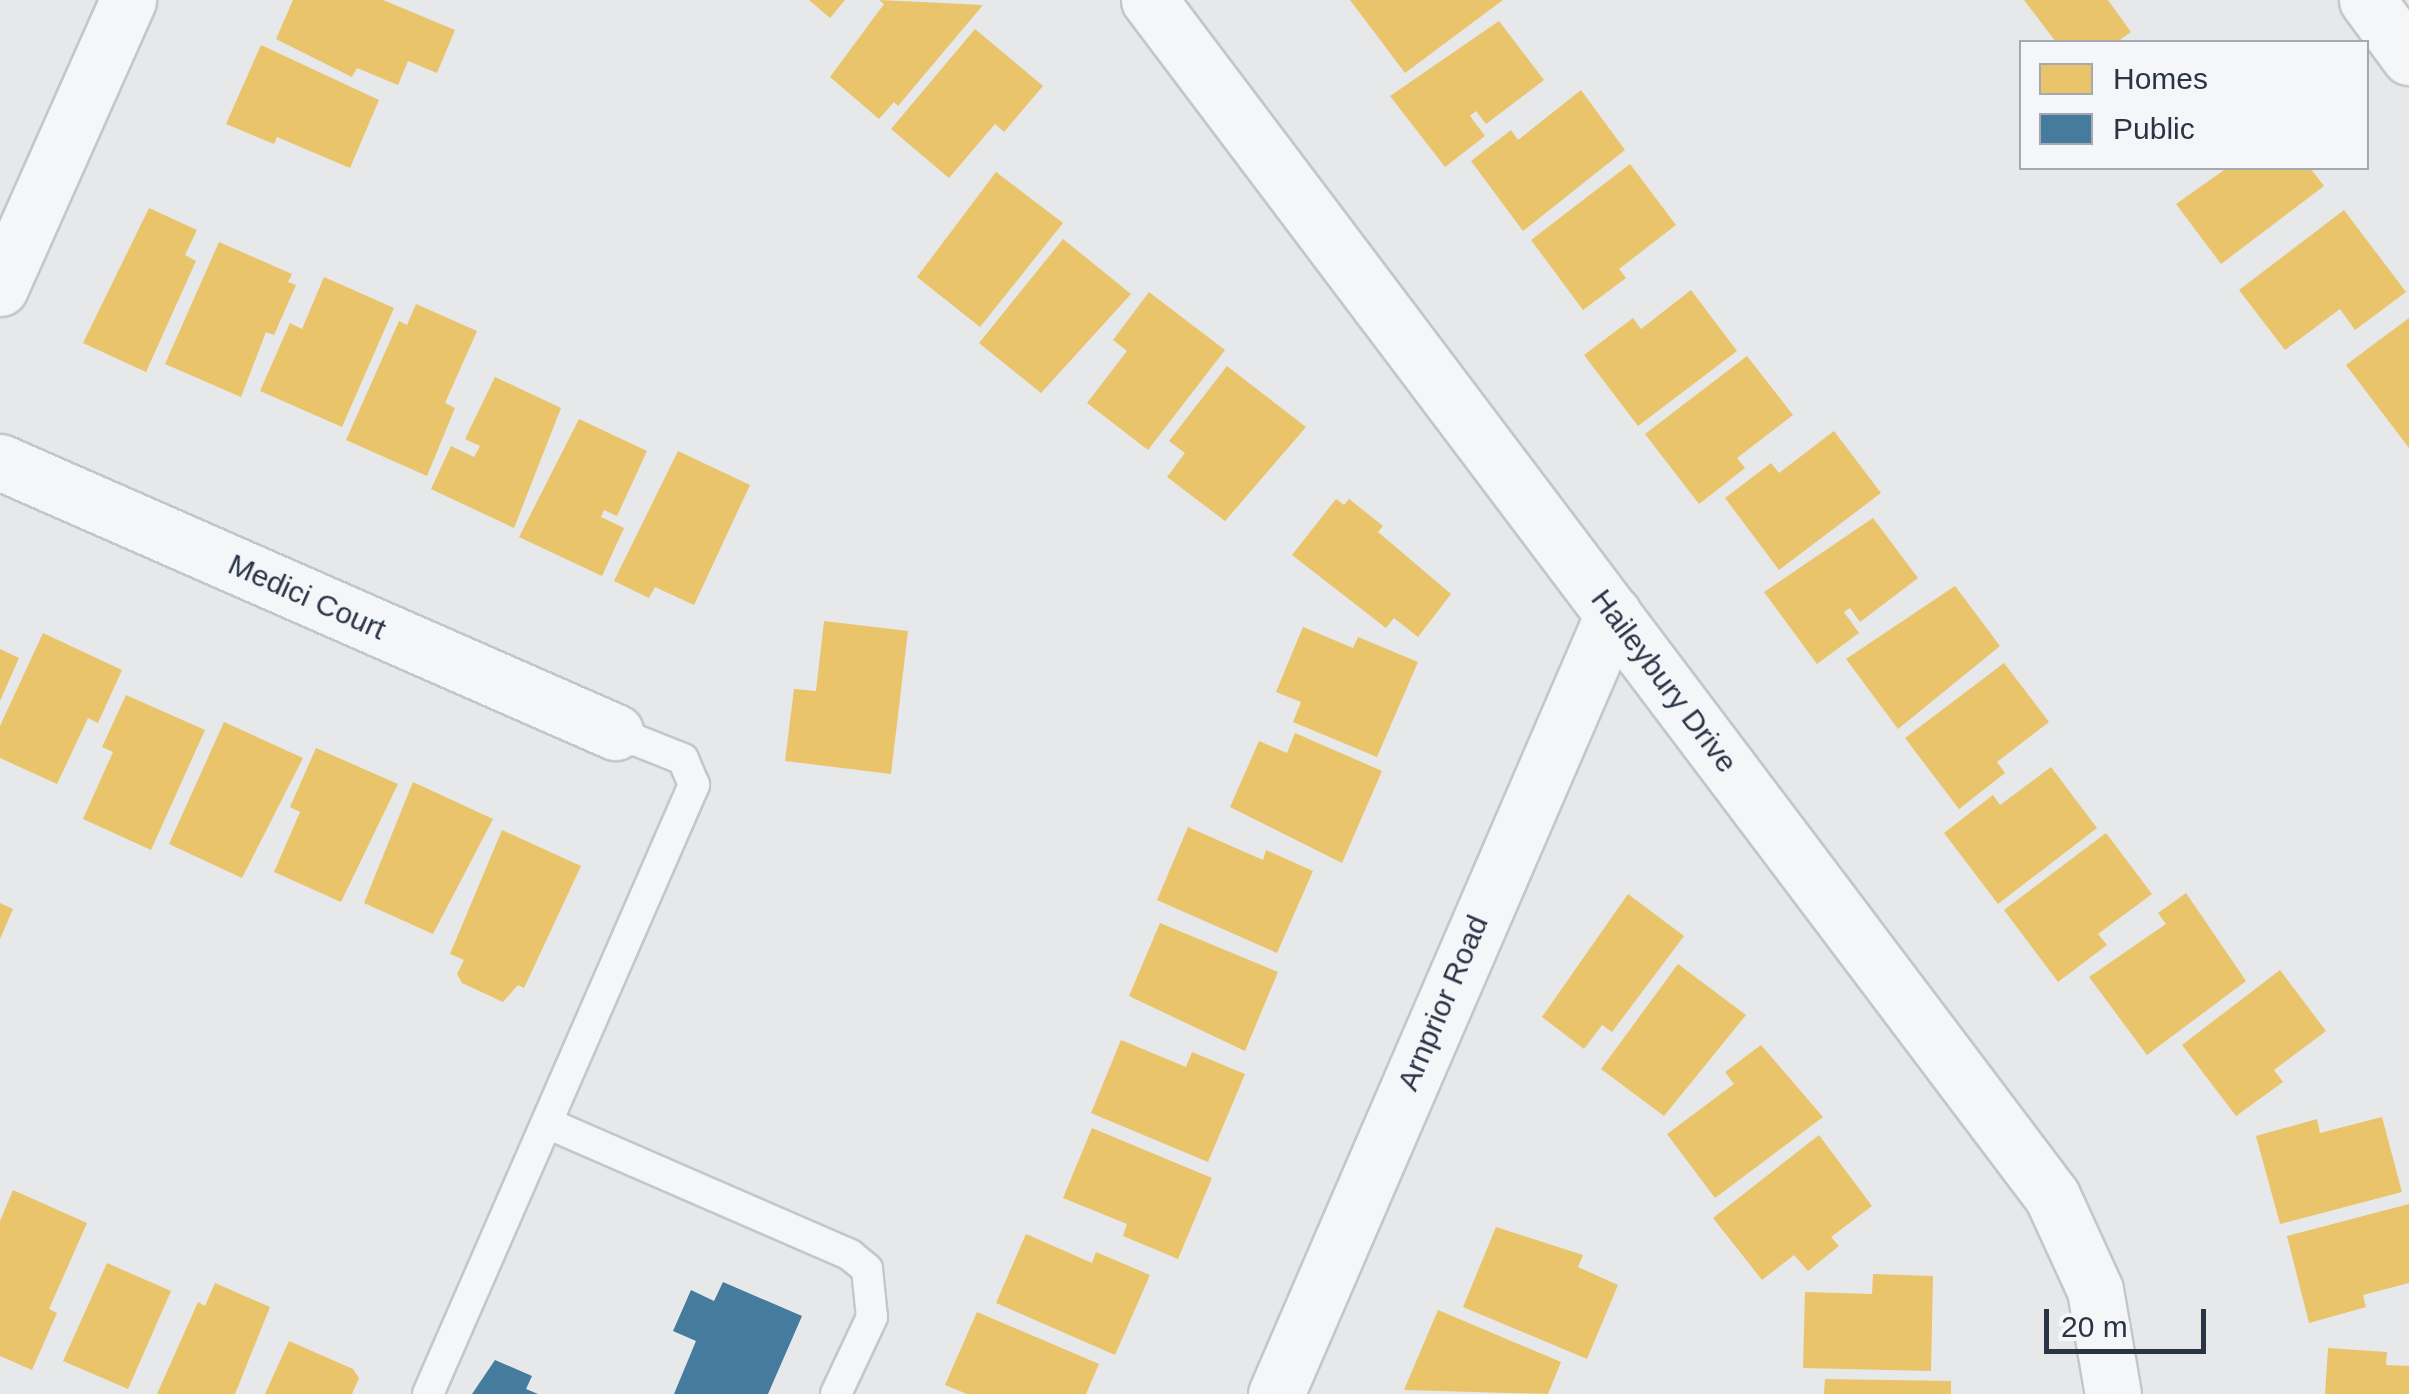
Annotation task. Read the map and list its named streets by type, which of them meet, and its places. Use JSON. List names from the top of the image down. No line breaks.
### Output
{"streets":{"street":["Medici Court","Haileybury Drive","Arnprior Road"]},"crossings":[["Haileybury Drive","Arnprior Road"]],"legend":["Homes","Public"],"scale_bar":"20 m"}
